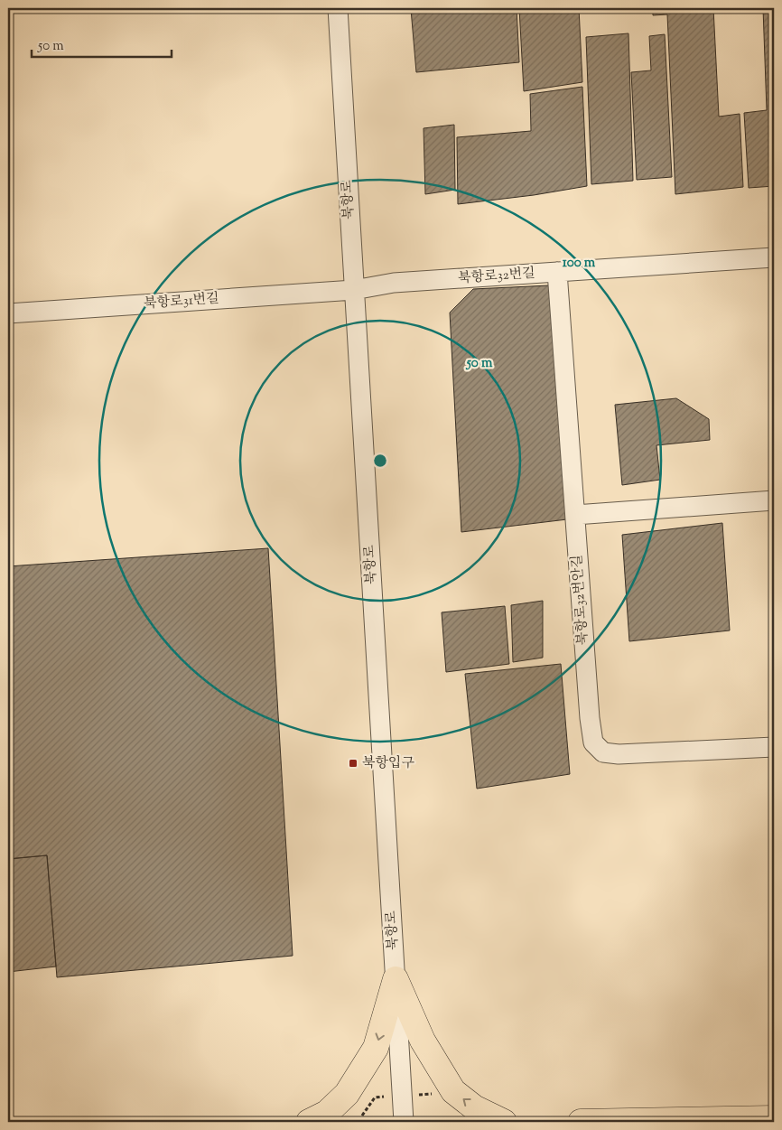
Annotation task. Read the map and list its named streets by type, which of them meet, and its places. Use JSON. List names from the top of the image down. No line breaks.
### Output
{"streets":{"street":["북항로","북항로32번길","북항로31번길","북항로32번안길"]},"crossings":[["북항로","북항로32번길"],["북항로","북항로31번길"],["북항로32번길","북항로31번길"],["북항로32번길","북항로32번안길"]],"places":{"transit":["북항입구"]},"scale_bar":"50 m","rings":["100 m","50 m"]}
